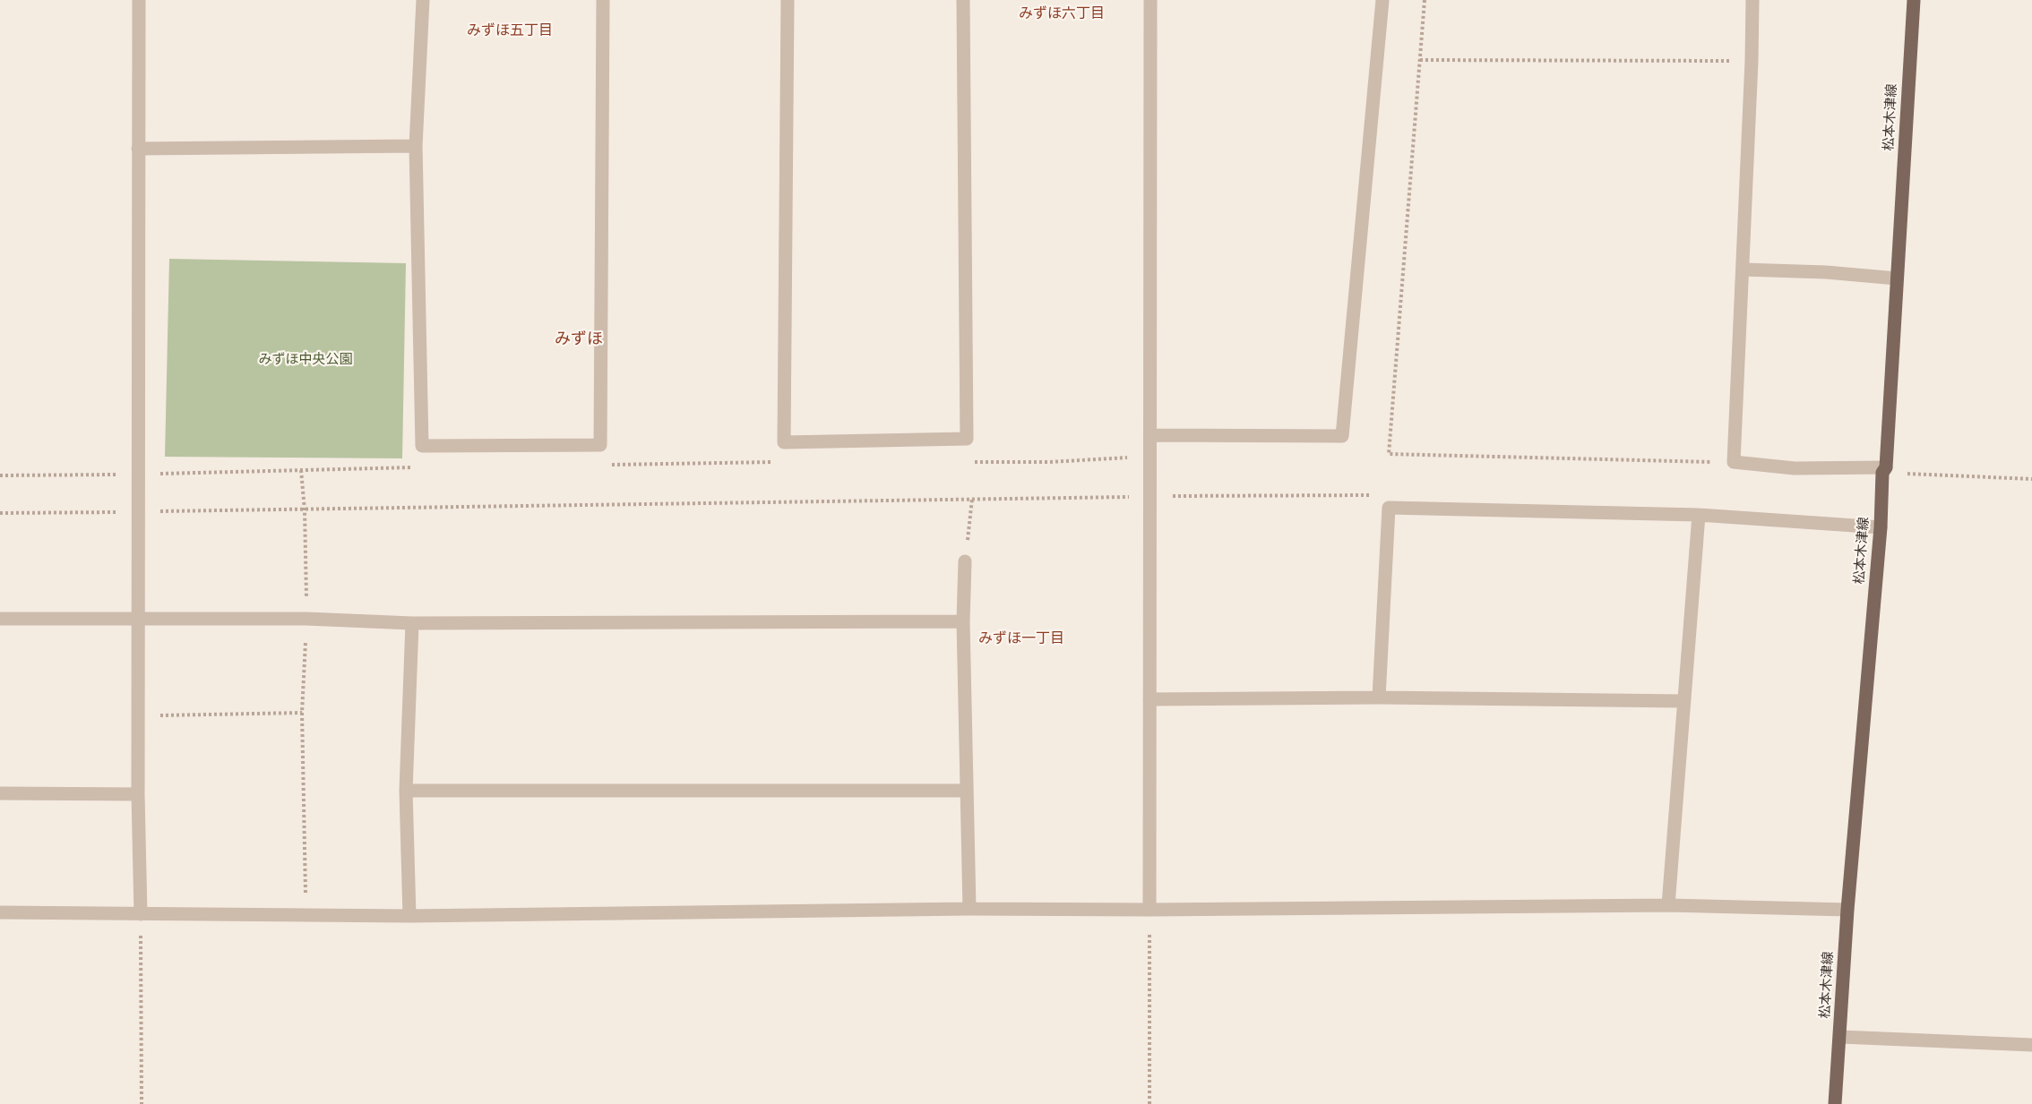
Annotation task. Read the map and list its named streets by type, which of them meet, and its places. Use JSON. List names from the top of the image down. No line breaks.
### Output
{"streets":{"main road":["松本木津線"]},"districts":["みずほ六丁目","みずほ五丁目","みずほ","みずほ一丁目"],"parks":["みずほ中央公園"]}
